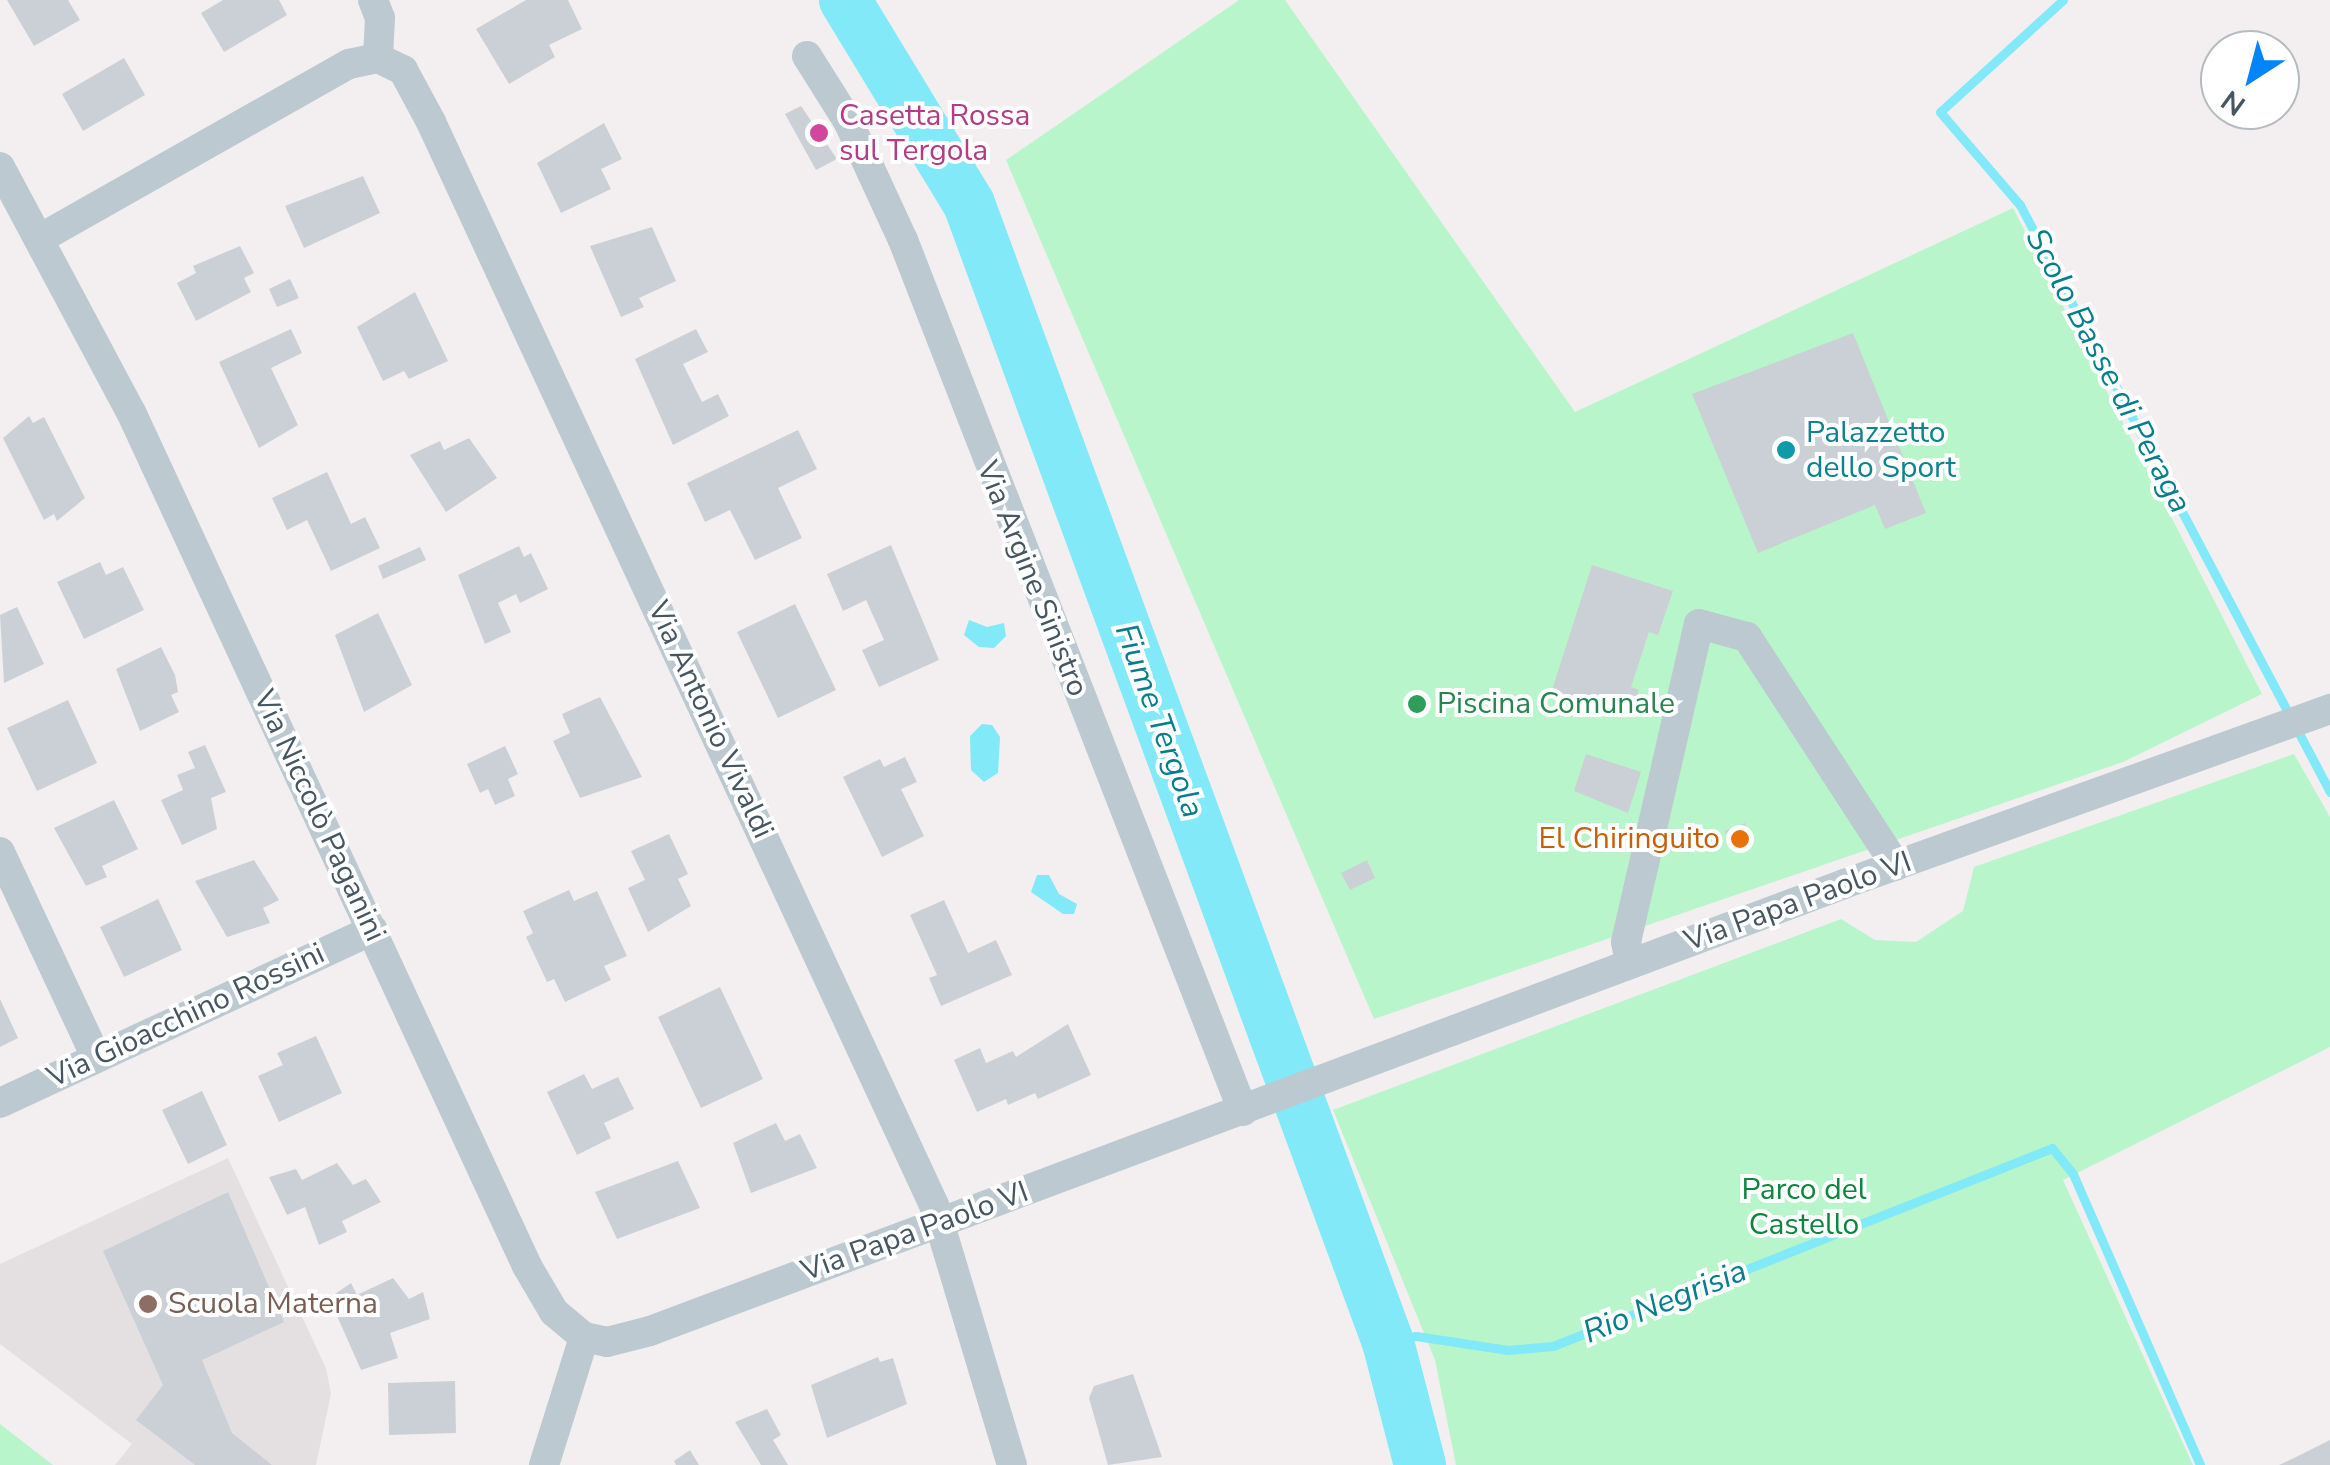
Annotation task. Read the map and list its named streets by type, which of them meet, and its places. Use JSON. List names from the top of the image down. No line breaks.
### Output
{"streets":{"street":["Via Argine Sinistro","Via Antonio Vivaldi","Via Niccolò Paganini","Via Papa Paolo VI","Via Gioacchino Rossini"]},"crossings":[["Via Argine Sinistro","Via Papa Paolo VI"],["Via Antonio Vivaldi","Via Papa Paolo VI"],["Via Niccolò Paganini","Via Papa Paolo VI"],["Via Niccolò Paganini","Via Gioacchino Rossini"]],"water":["Scolo Basse di Peraga","Fiume Tergola","Rio Negrisia"],"parks":["Parco del Castello"],"places":["Casetta Rossa sul Tergola","Palazzetto dello Sport","Piscina Comunale","El Chiringuito","Scuola Materna"],"north":"bottom left"}
